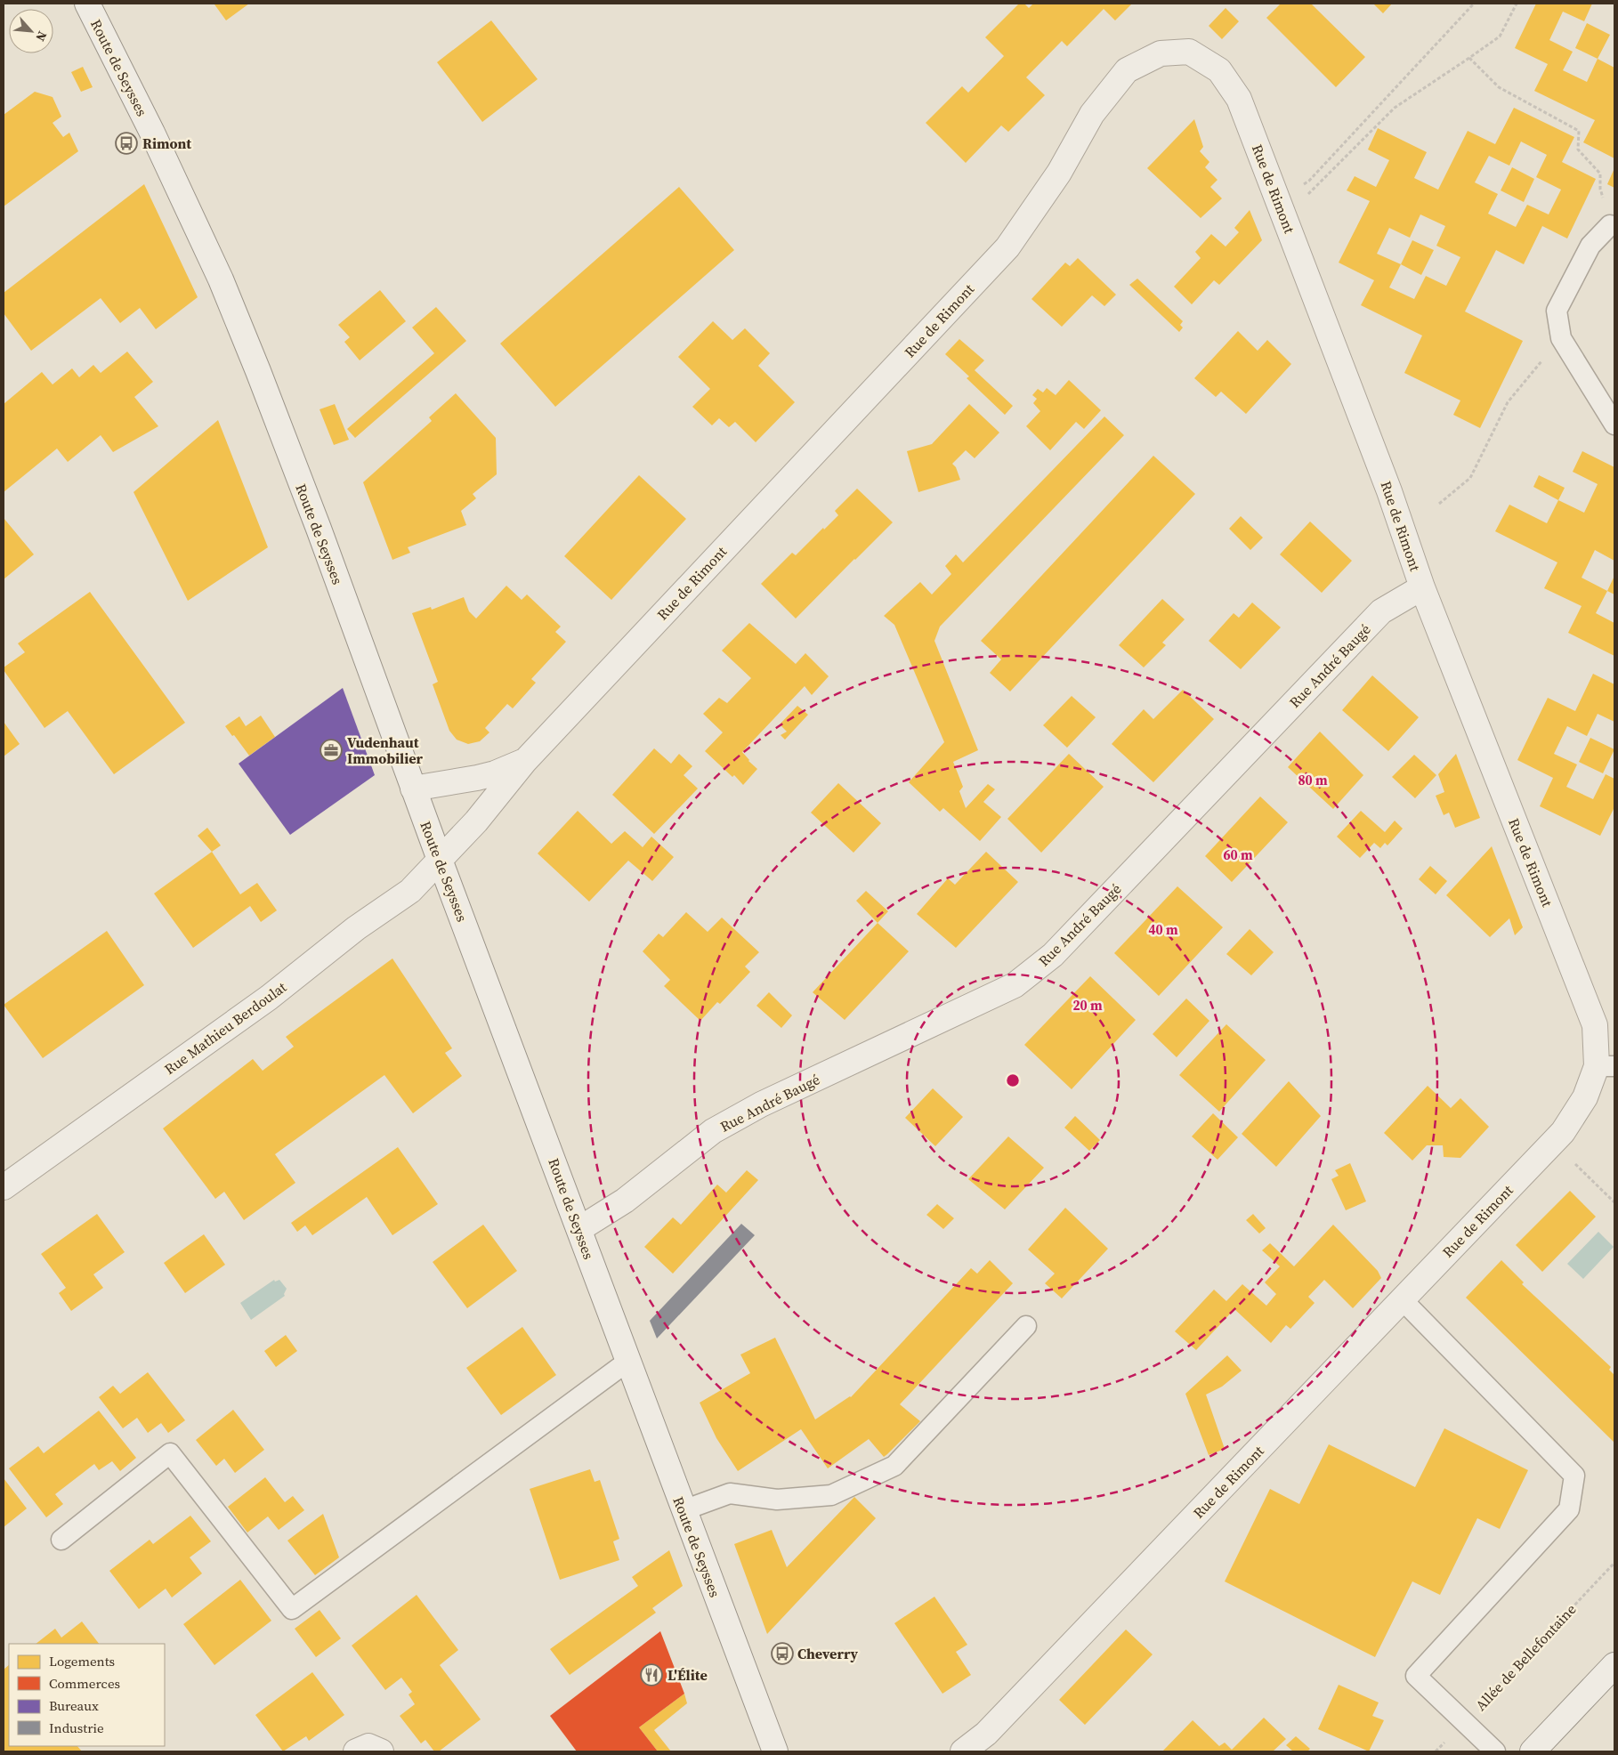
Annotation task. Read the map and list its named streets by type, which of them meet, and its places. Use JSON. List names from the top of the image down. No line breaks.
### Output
{"streets":{"street":["Route de Seysses","Rue de Rimont","Rue André Baugé","Rue Mathieu Berdoulat"],"path":["Allée de Bellefontaine"]},"crossings":[["Route de Seysses","Rue de Rimont"],["Route de Seysses","Rue André Baugé"],["Route de Seysses","Rue Mathieu Berdoulat"],["Rue de Rimont","Rue André Baugé"],["Rue de Rimont","Rue Mathieu Berdoulat"]],"places":{"bus stop":["Rimont","Cheverry"],"office":["Vudenhaut Immobilier"],"restaurant":["L'Élite"]},"legend":["Logements","Commerces","Bureaux","Industrie"],"north":"bottom right","rings":["80 m","60 m","40 m","20 m"]}
